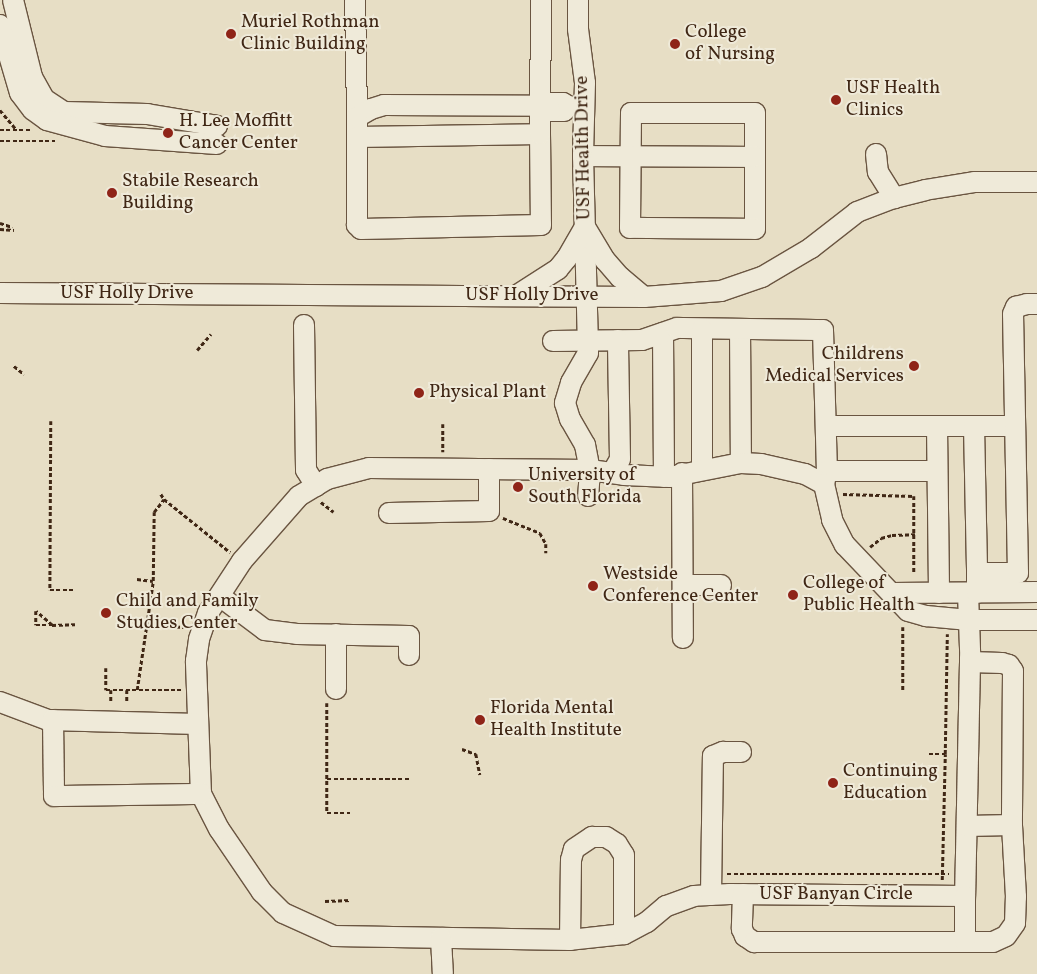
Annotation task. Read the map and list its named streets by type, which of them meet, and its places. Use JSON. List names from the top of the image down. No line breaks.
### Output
{"streets":{"street":["USF Health Drive","USF Holly Drive","USF Banyan Circle"]},"crossings":[["USF Health Drive","USF Holly Drive"]],"places":["Muriel Rothman Clinic Building","College of Nursing","USF Health Clinics","H. Lee Moffitt Cancer Center","Stabile Research Building","Childrens Medical Services","Physical Plant","University of South Florida","Westside Conference Center","College of Public Health","Child and Family Studies Center","Florida Mental Health Institute","Continuing Education"]}
